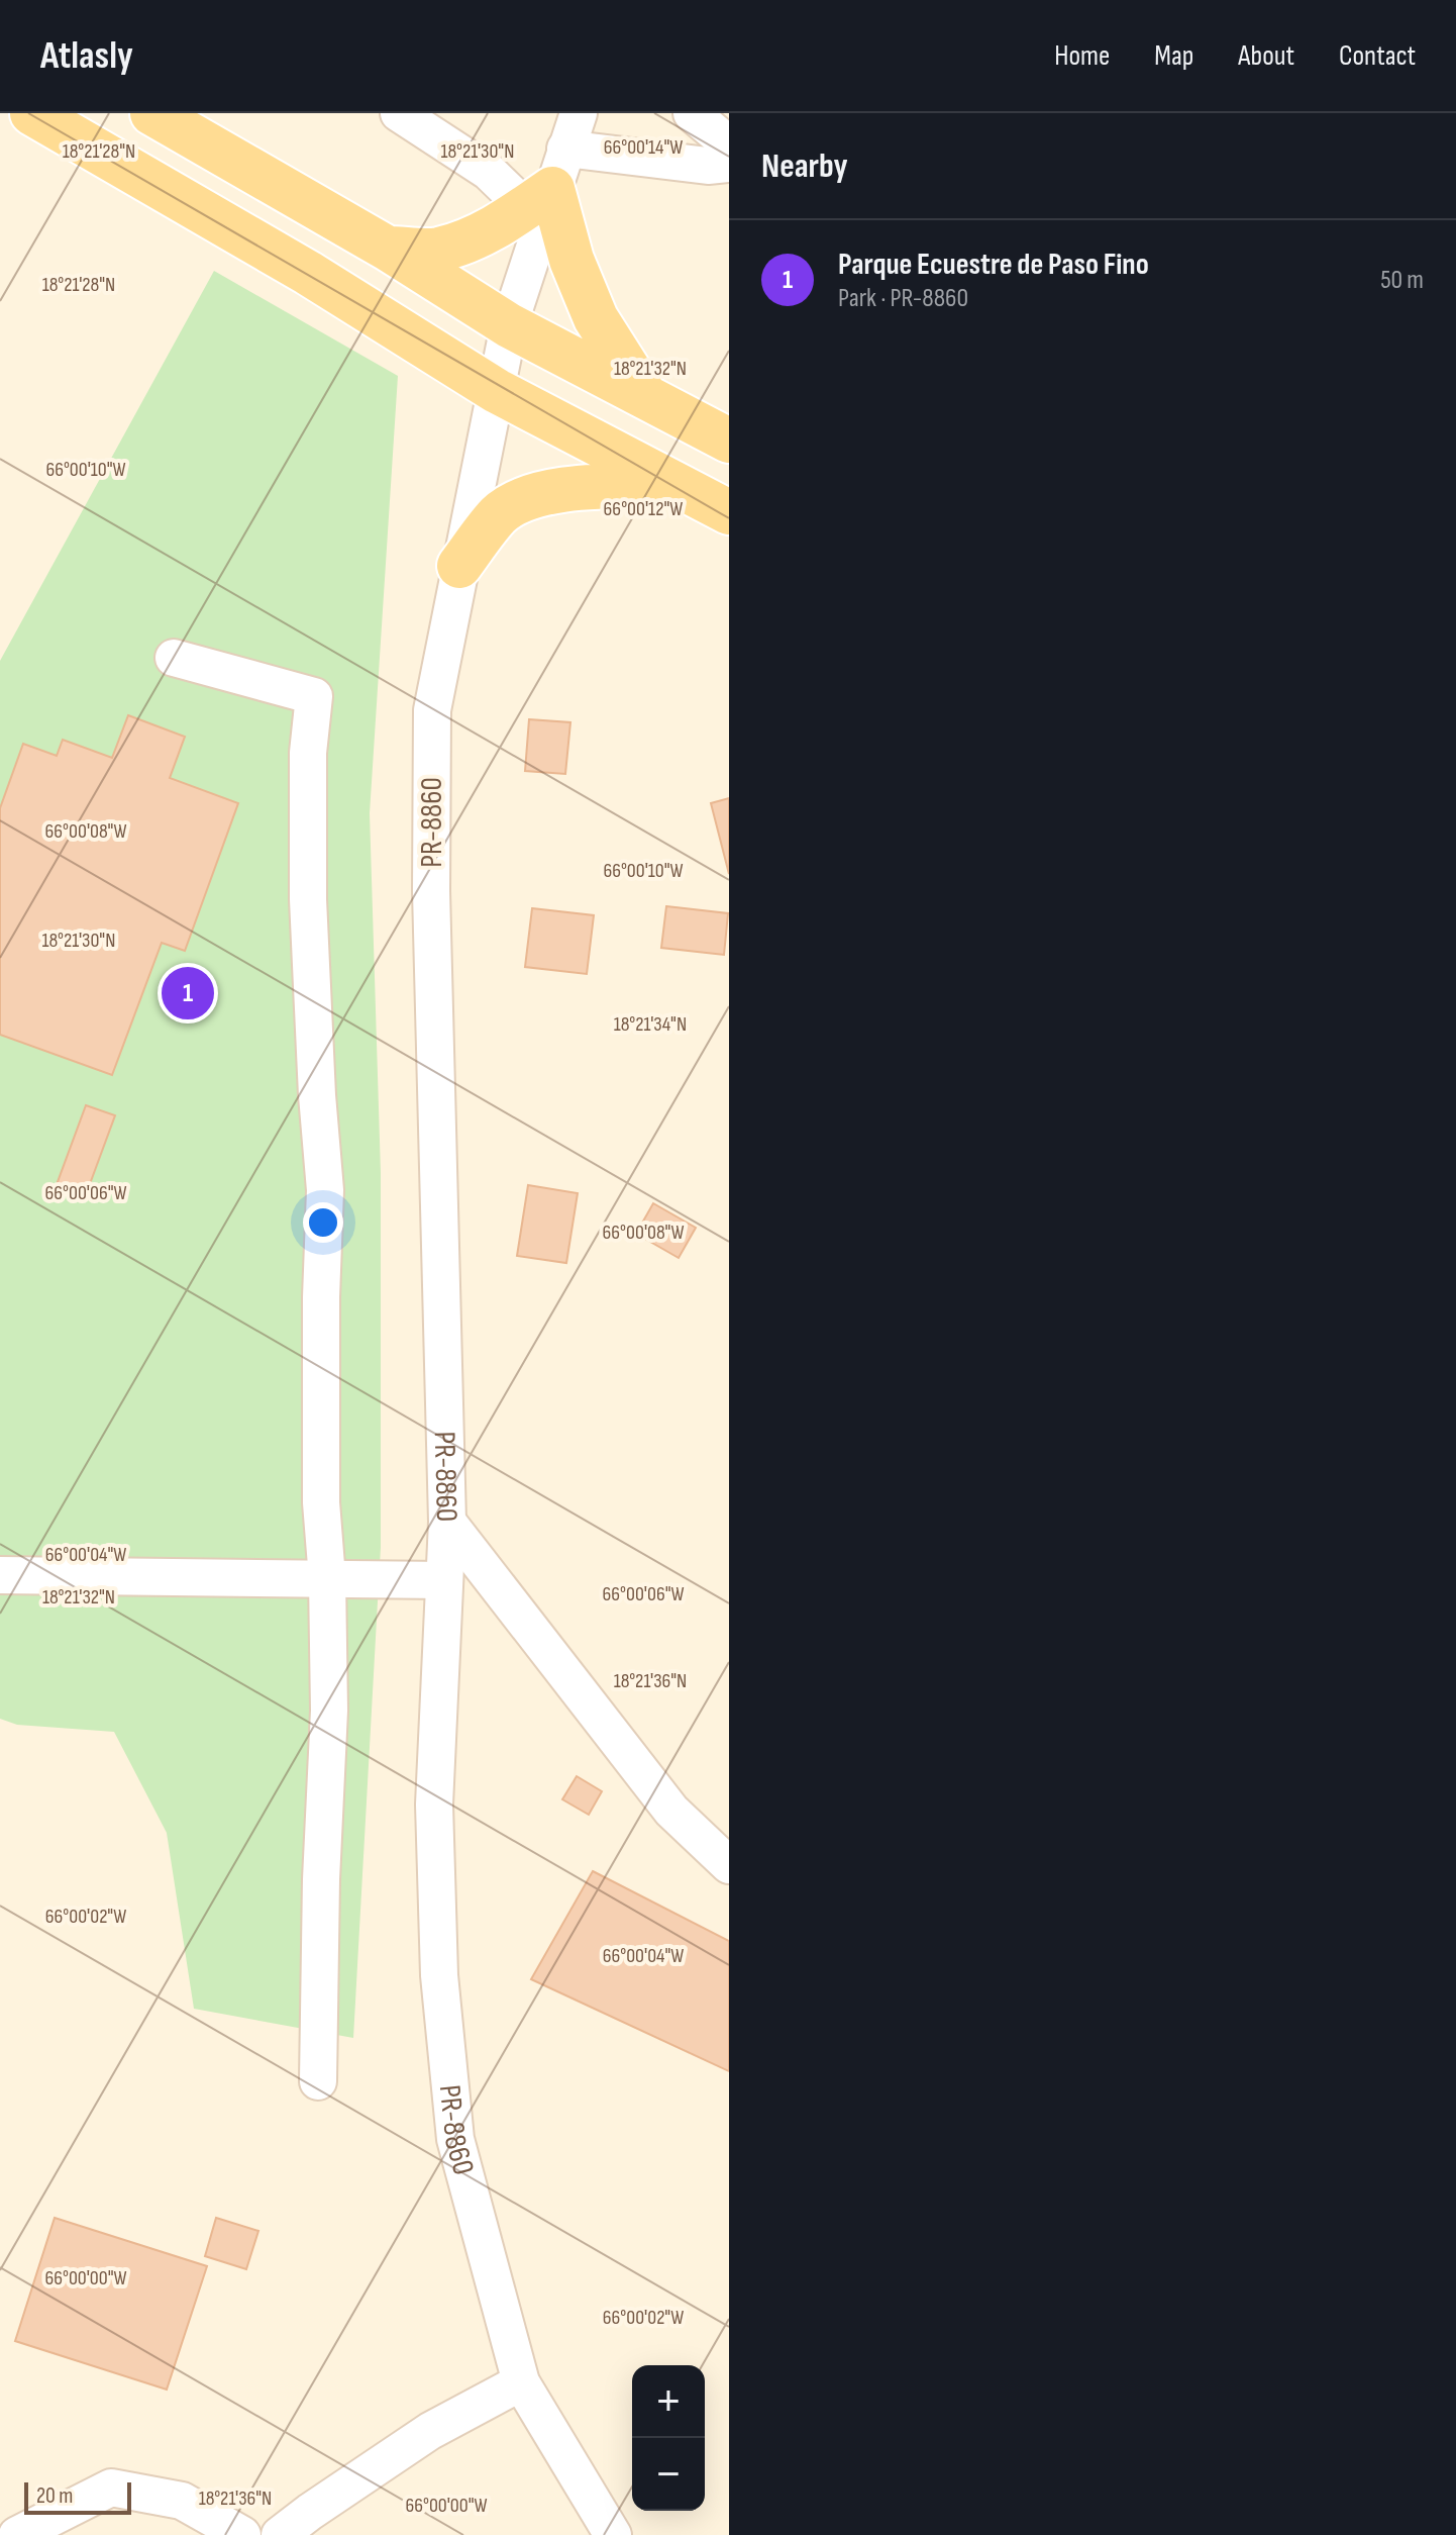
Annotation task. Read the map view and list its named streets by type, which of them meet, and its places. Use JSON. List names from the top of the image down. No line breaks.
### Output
{"streets":{"street":["PR-8860"]},"scale_bar":"20 m","page":{"header":"Atlasly","nav":["Home","Map","About","Contact"],"heading":"Nearby","list":[{"mark":"1","name":"Parque Ecuestre de Paso Fino","note":"Park · PR-8860","value":"50 m"}],"pins":"1","map_buttons":["+","−"],"scale":"20 m"},"coordinates":["66°00'14\"W","18°21'28\"N","18°21'30\"N","18°21'32\"N","66°00'10\"W","66°00'12\"W","66°00'08\"W","18°21'34\"N","66°00'06\"W","66°00'04\"W","18°21'36\"N","66°00'02\"W","66°00'00\"W"]}
